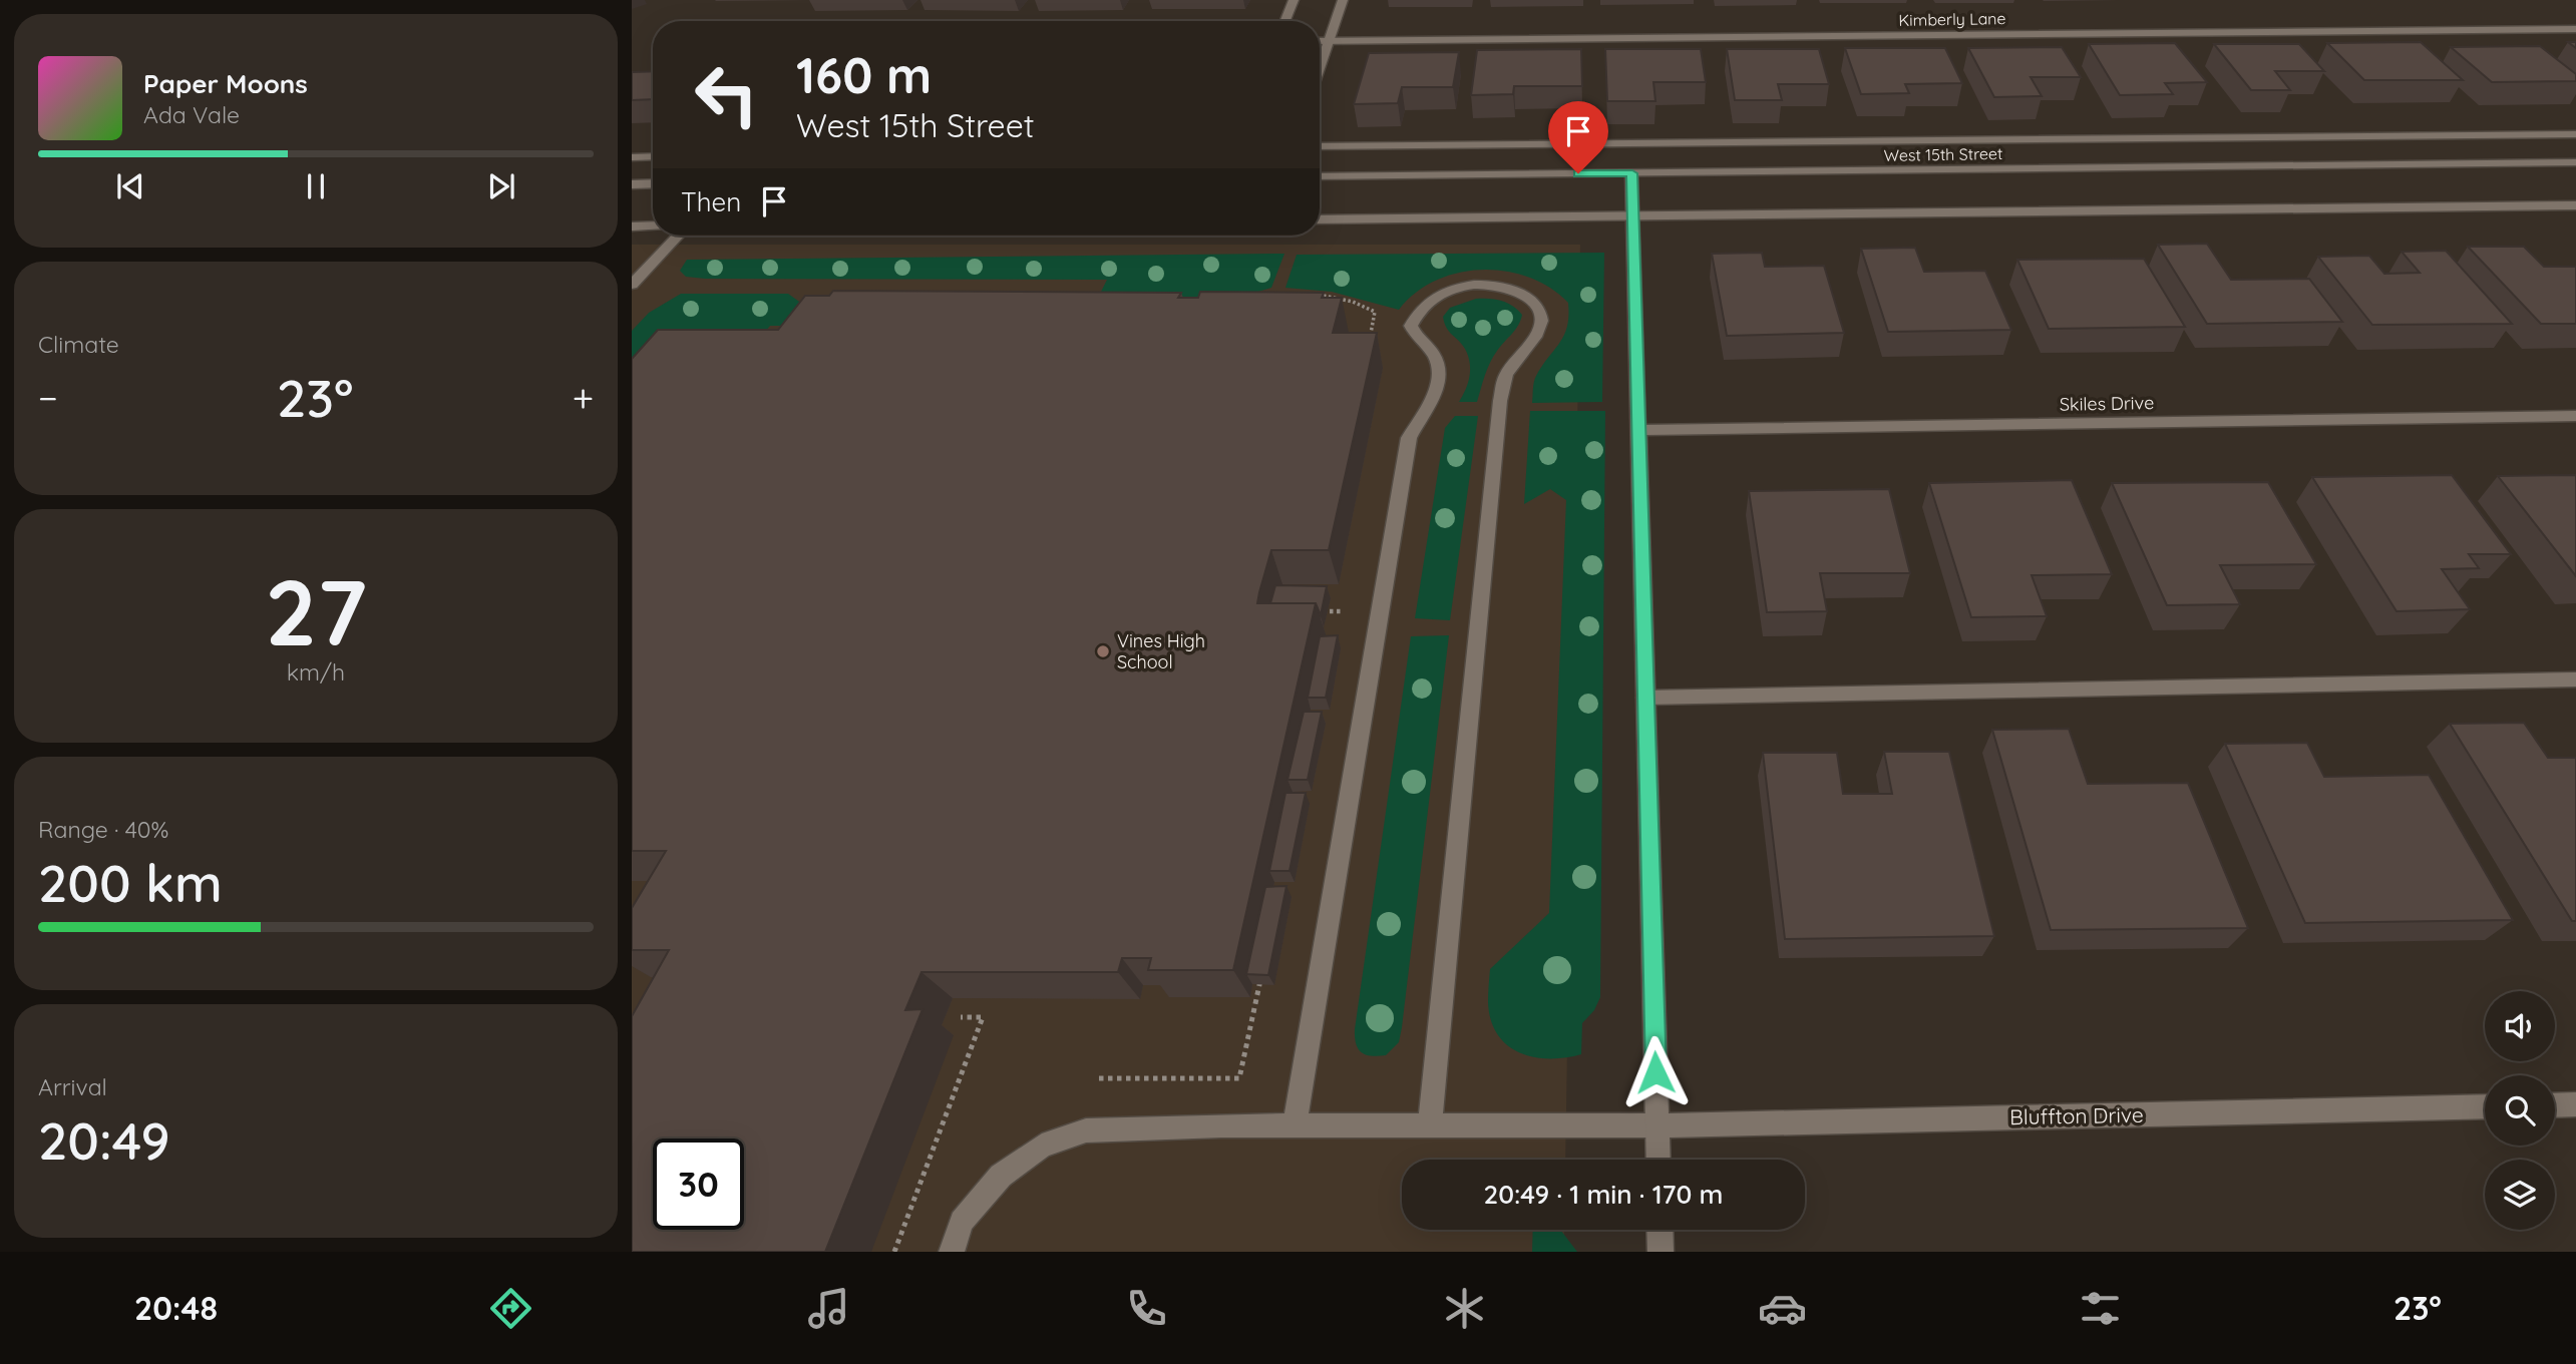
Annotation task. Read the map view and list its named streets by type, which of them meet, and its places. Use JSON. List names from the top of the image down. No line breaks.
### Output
{"streets":{"street":["Kimberly Lane","West 15th Street","Skiles Drive","Bluffton Drive"]},"places":["Vines High School"],"page":{"turn":["160 m","West 15th Street"],"song":["Paper Moons","Ada Vale"],"then":"Then","tile":["Climate",["27","km/h"],["Range · 40%","200 km"],["Arrival","20:49"]],"heat":["−","23°","+"],"limit":"30","trip":"20:49 · 1 min · 170 m","tabs":["20:48","23°"]}}
